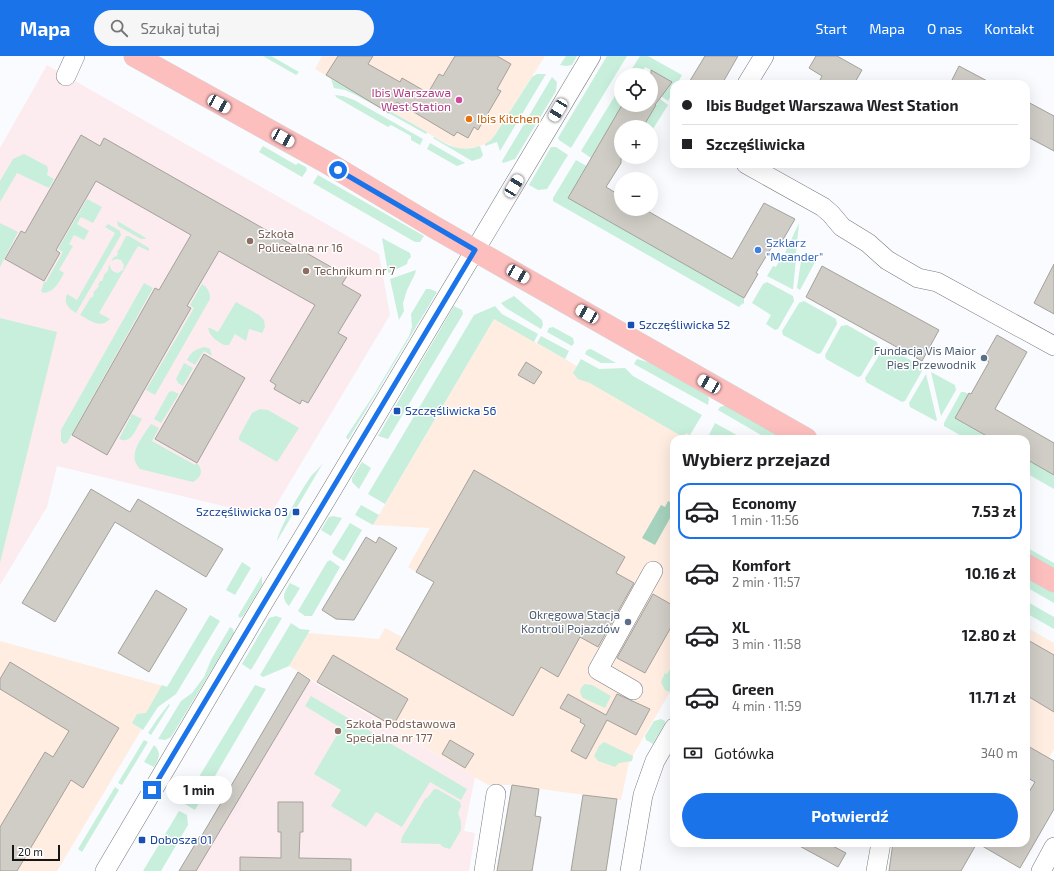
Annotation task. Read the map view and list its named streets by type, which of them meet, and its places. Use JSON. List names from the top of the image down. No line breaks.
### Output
{"places":{"other":["Ibis Warszawa West Station","Ibis Kitchen","Szkoła Policealna nr 16","Szklarz \"Meander\"","Technikum nr 7","Fundacja Vis Maior Pies Przewodnik","Okręgowa Stacja Kontroli Pojazdów","Szkoła Podstawowa Specjalna nr 177"],"transit":["Szczęśliwicka 52","Szczęśliwicka 56","Szczęśliwicka 03","Dobosza 01"]},"scale_bar":"20 m","page":{"header":"Mapa","search":"Szukaj tutaj","nav":["Start","Mapa","O nas","Kontakt"],"map_buttons":["+","−"],"banner":["Ibis Budget Warszawa West Station","Szczęśliwicka"],"heading":"Wybierz przejazd","list":[{"name":"Economy","note":"1 min · 11:56","value":"7.53 zł"},{"name":"Komfort","note":"2 min · 11:57","value":"10.16 zł"},{"name":"XL","note":"3 min · 11:58","value":"12.80 zł"},{"name":"Green","note":"4 min · 11:59","value":"11.71 zł"}],"pay":["Gotówka","340 m"],"bubble":"1 min","buttons":"Potwierdź","scale":"20 m"}}
